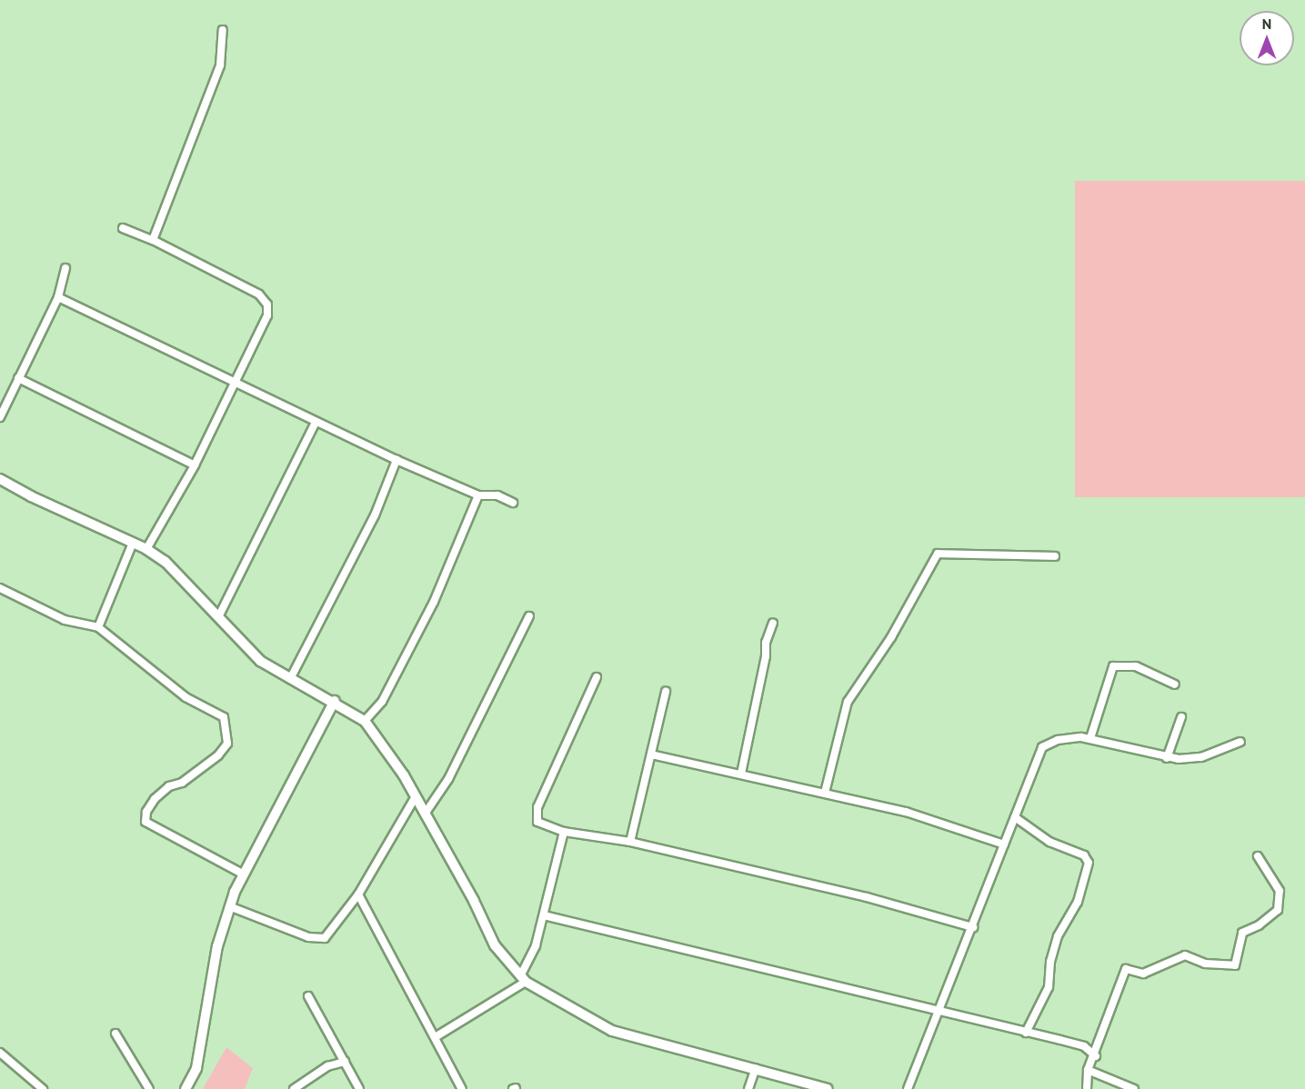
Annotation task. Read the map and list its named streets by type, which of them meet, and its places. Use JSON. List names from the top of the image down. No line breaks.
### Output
{"north":"top"}
